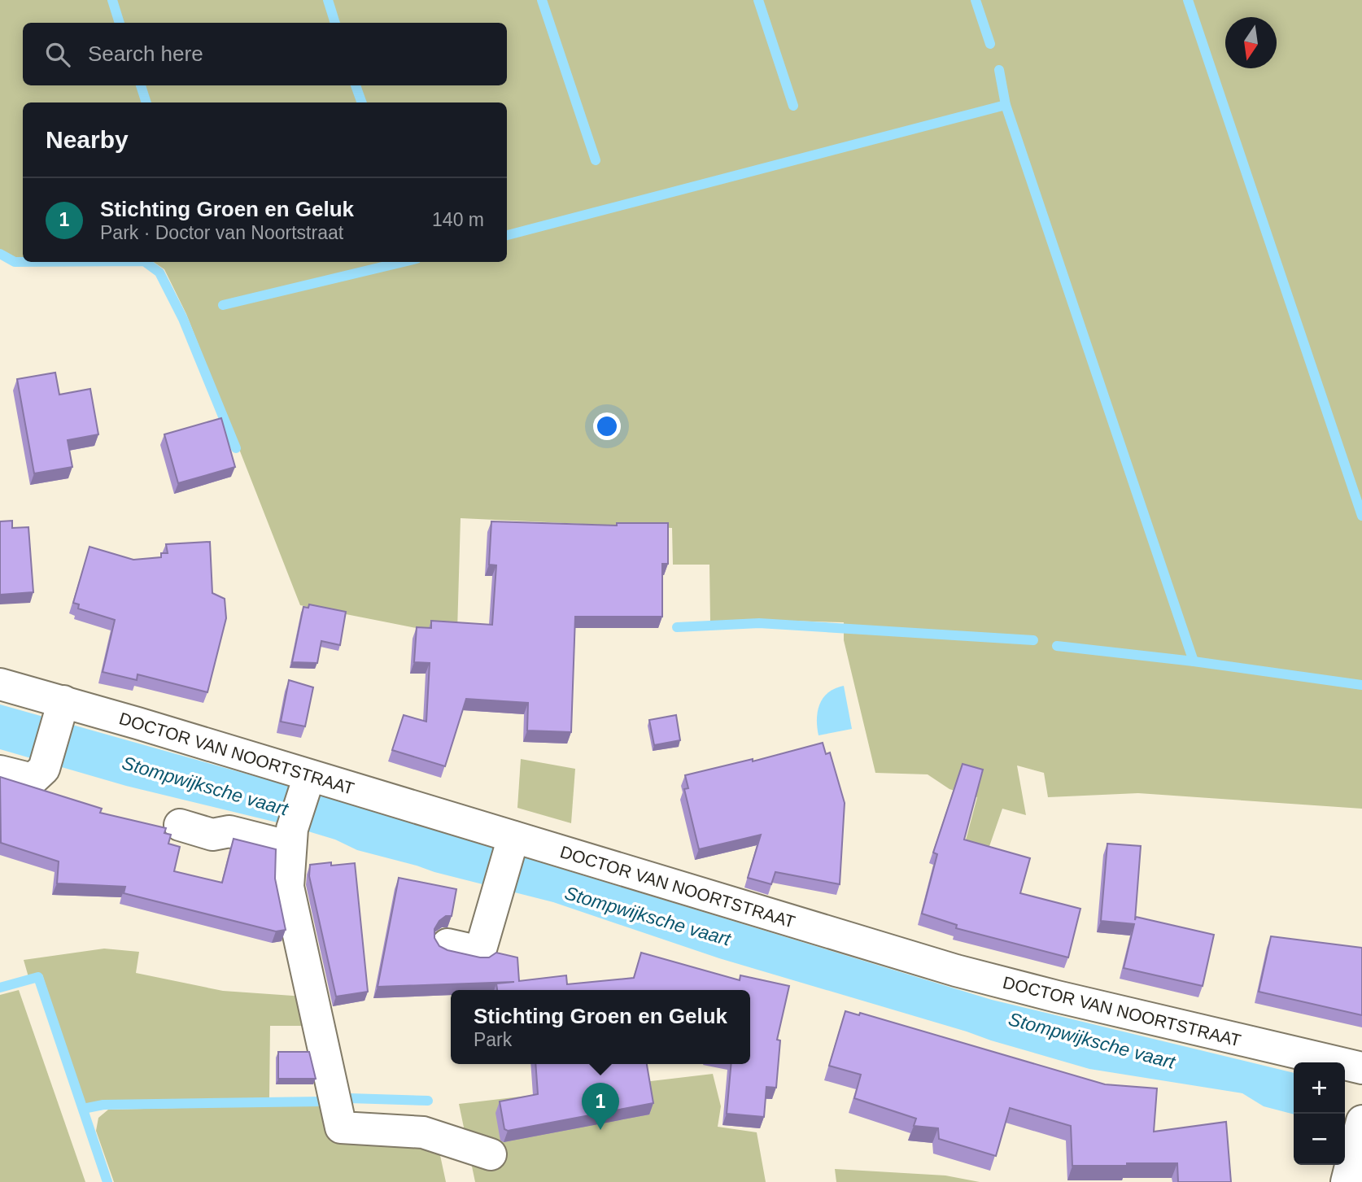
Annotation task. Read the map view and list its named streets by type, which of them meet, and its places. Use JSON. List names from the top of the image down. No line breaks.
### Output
{"streets":{"street":["DOCTOR VAN NOORTSTRAAT"]},"water":["Stompwijksche vaart"],"north":"bottom","page":{"search":"Search here","heading":"Nearby","list":[{"mark":"1","name":"Stichting Groen en Geluk","note":"Park · Doctor van Noortstraat","value":"140 m"}],"popup":["Stichting Groen en Geluk","Park"],"map_buttons":["+","−"],"pins":"1"}}
